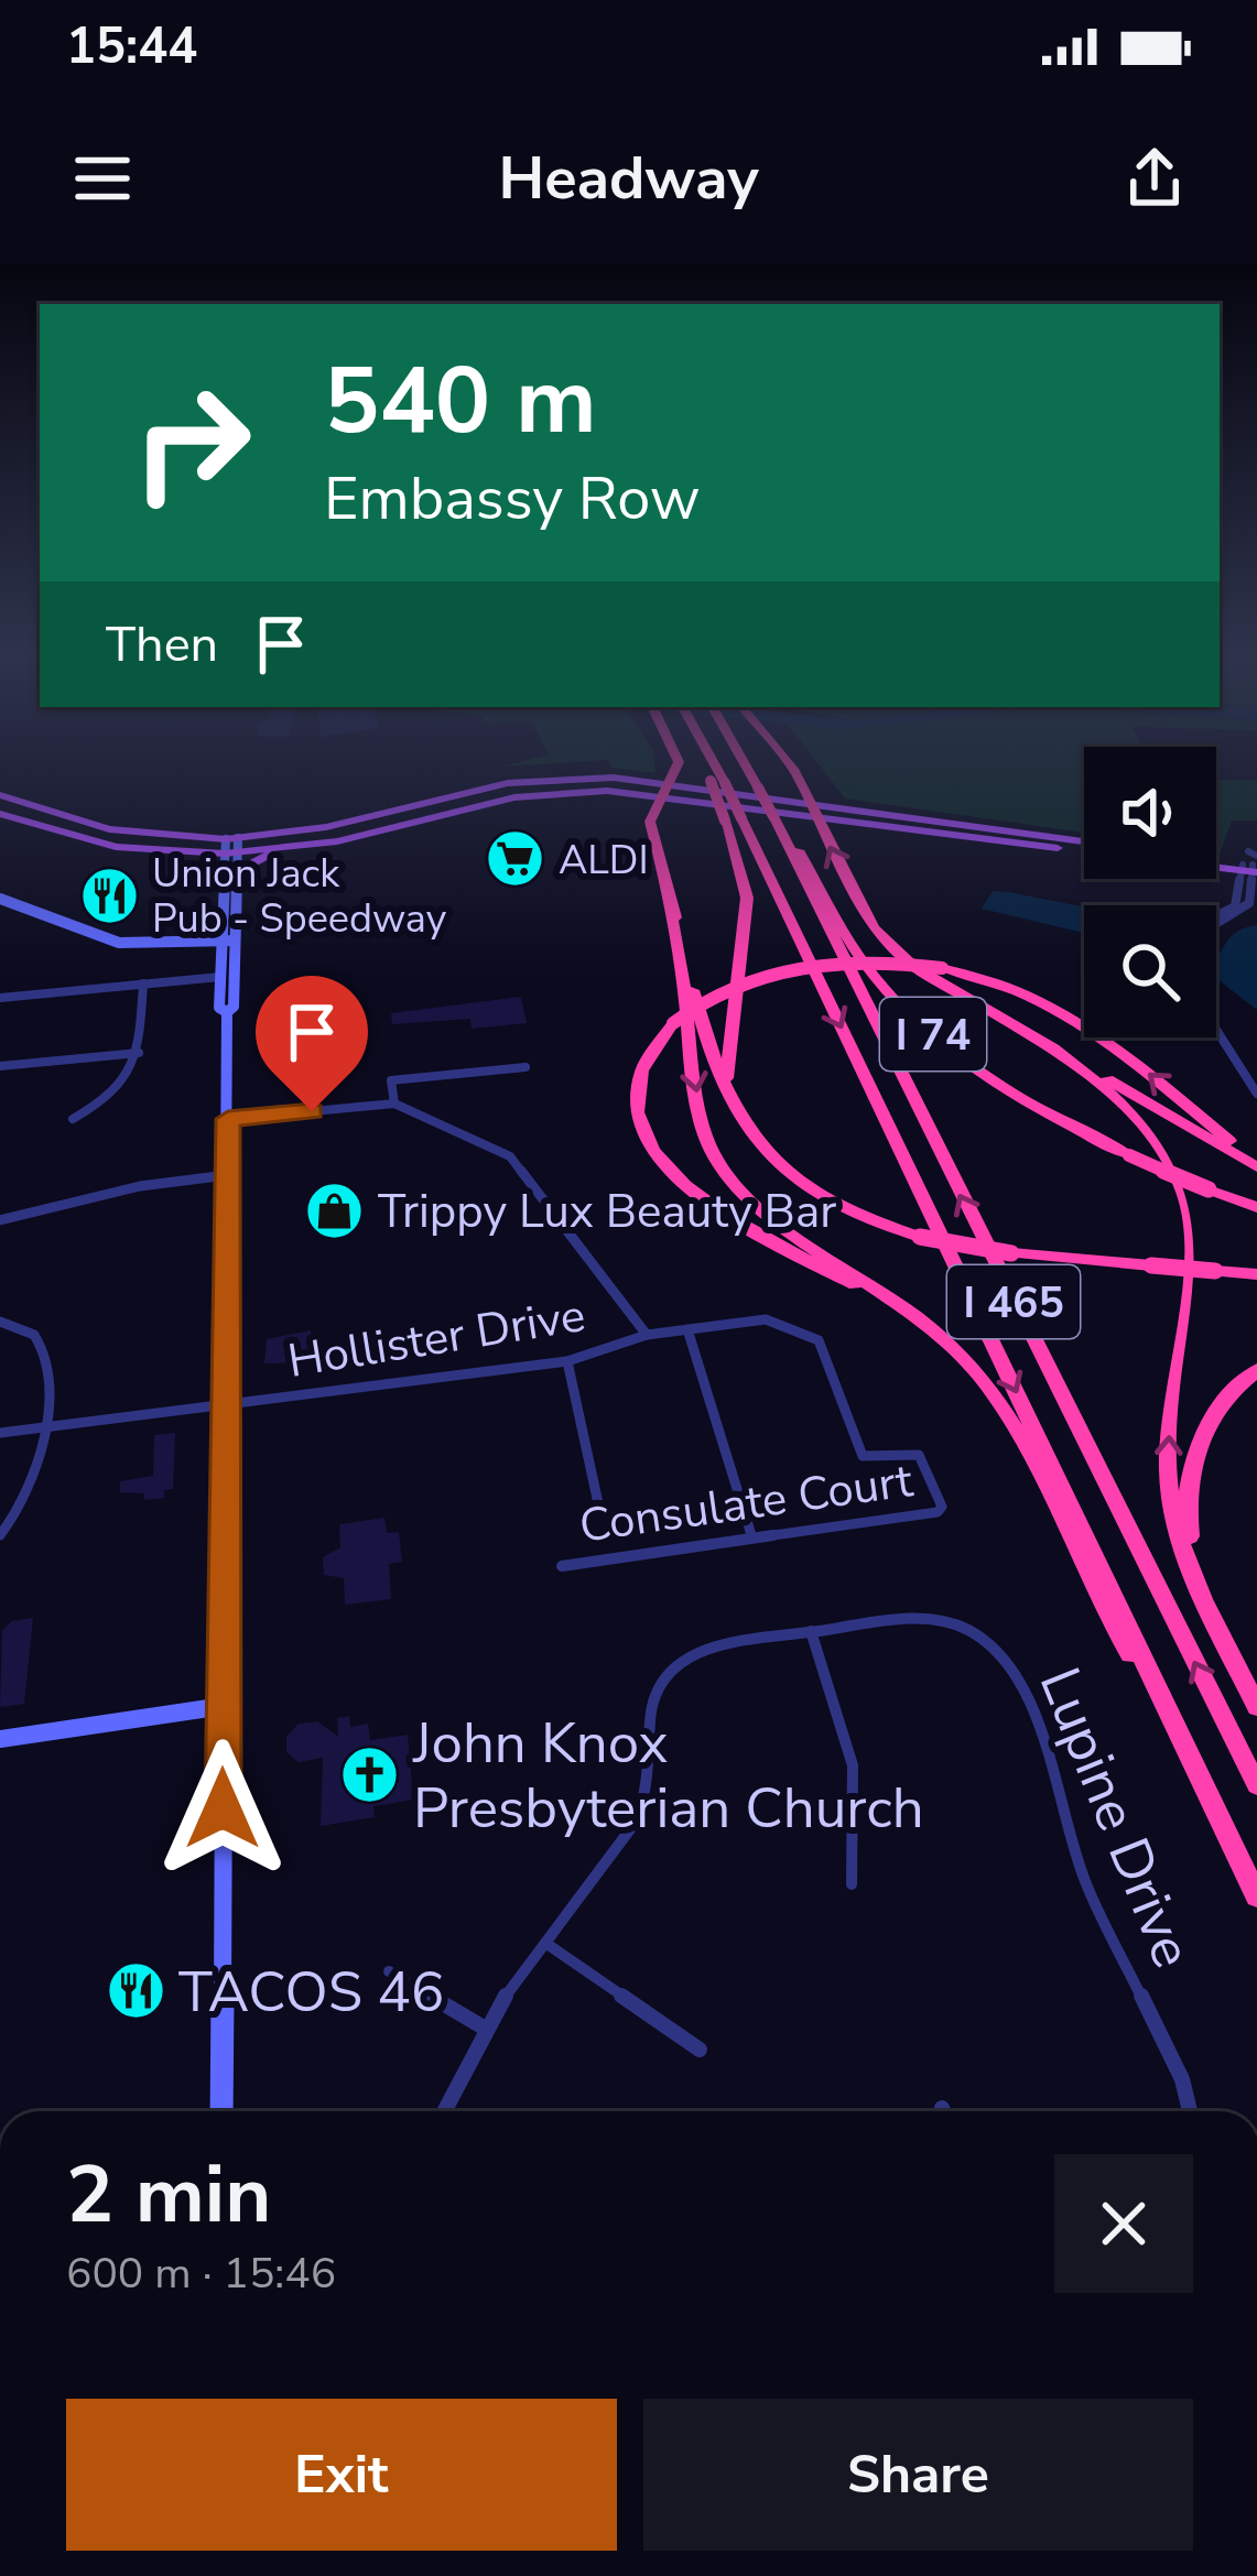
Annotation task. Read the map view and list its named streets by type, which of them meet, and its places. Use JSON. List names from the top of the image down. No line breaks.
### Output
{"streets":{"highway":["I 74","I 465"],"street":["Hollister Drive","Consulate Court","Lupine Drive"]},"crossings":[["I 74","I 465"],["Hollister Drive","Consulate Court"]],"places":{"supermarket":["ALDI"],"restaurant":["Union Jack Pub - Speedway","TACOS 46"],"shop":["Trippy Lux Beauty Bar"],"church":["John Knox Presbyterian Church"]},"page":{"status":"15:44","header":"Headway","turn":["540 m","Embassy Row"],"then":"Then","heading":["2 min","600 m · 15:46"],"buttons":["Exit","Share"]}}
